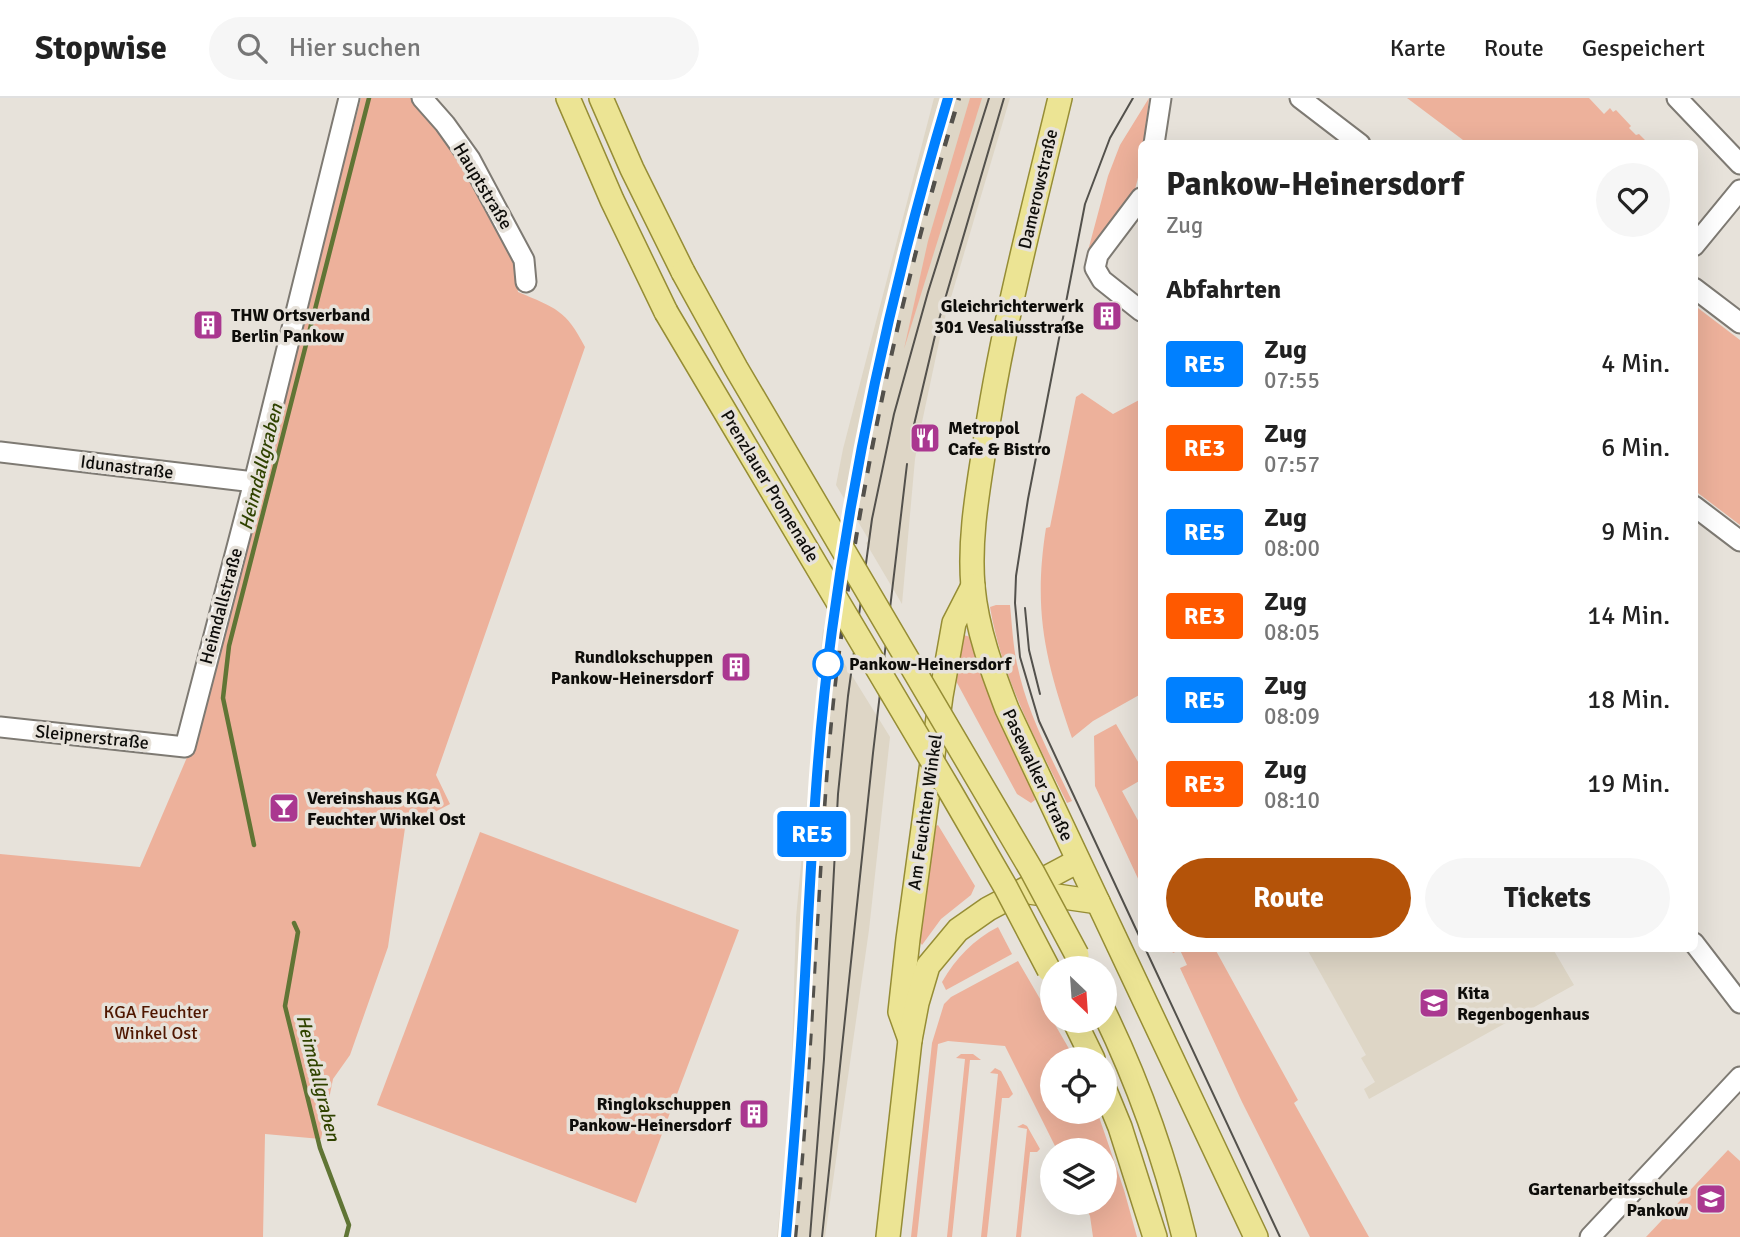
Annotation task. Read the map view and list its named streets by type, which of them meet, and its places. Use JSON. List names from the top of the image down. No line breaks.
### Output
{"streets":{"main road":["Damerowstraße","Prenzlauer Promenade","Pasewalker Straße","Am Feuchten Winkel"],"street":["Hauptstraße","Idunastraße","Heimdallstraße","Sleipnerstraße"]},"crossings":[["Damerowstraße","Pasewalker Straße"],["Idunastraße","Heimdallstraße"],["Heimdallstraße","Sleipnerstraße"],["Pasewalker Straße","Am Feuchten Winkel"]],"water":["Heimdallgraben"],"parks":["KGA Feuchter Winkel Ost"],"places":{"building":["Gleichrichterwerk 301 Vesaliusstraße","THW Ortsverband Berlin Pankow","Rundlokschuppen Pankow-Heinersdorf","Ringlokschuppen Pankow-Heinersdorf"],"restaurant":["Metropol Cafe & Bistro"],"other":["Pankow-Heinersdorf"],"bar":["Vereinshaus KGA Feuchter Winkel Ost"],"school or university":["Kita Regenbogenhaus","Gartenarbeitsschule Pankow"]},"north":"bottom right","page":{"header":"Stopwise","search":"Hier suchen","nav":["Karte","Route","Gespeichert"],"on_map":"RE5","heading":[["Pankow-Heinersdorf","Zug"],"Abfahrten"],"list":[{"mark":"RE5","name":"Zug","note":"07:55","value":"4 Min."},{"mark":"RE3","name":"Zug","note":"07:57","value":"6 Min."},{"mark":"RE5","name":"Zug","note":"08:00","value":"9 Min."},{"mark":"RE3","name":"Zug","note":"08:05","value":"14 Min."},{"mark":"RE5","name":"Zug","note":"08:09","value":"18 Min."},{"mark":"RE3","name":"Zug","note":"08:10","value":"19 Min."}],"buttons":["Route","Tickets"]}}
